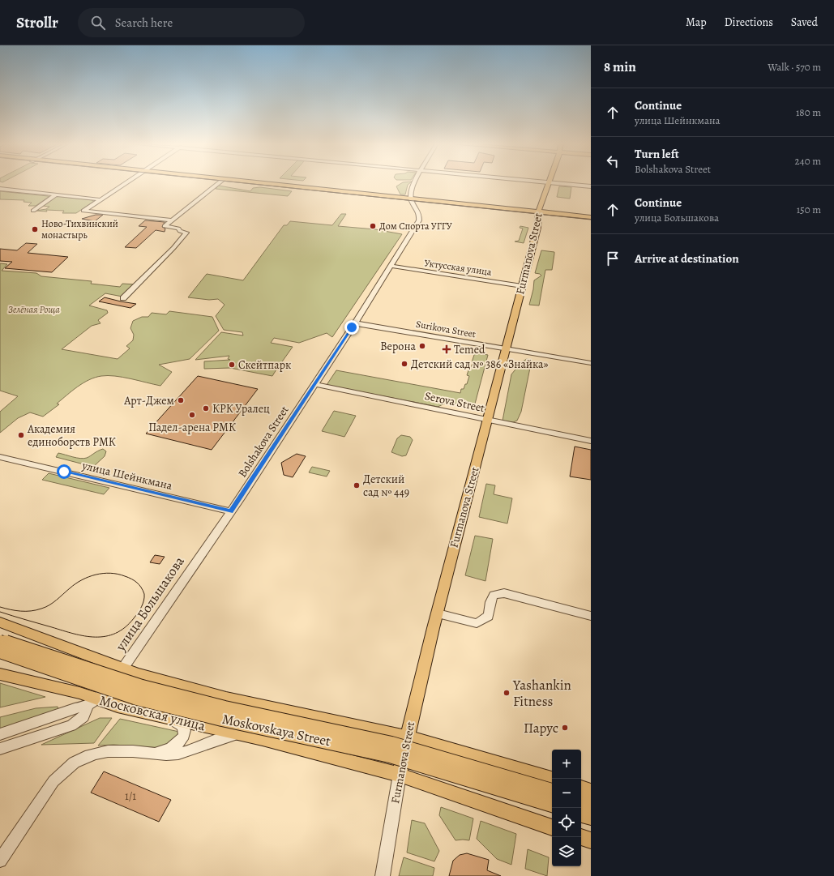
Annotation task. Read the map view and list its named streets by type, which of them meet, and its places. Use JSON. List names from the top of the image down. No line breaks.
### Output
{"streets":{"main road":["Furmanova Street","Московская улица","Moskovskaya Street"],"street":["Уктусская улица","Surikova Street","Serova Street","Bolshakova Street","улица Шейнкмана","улица Большакова"]},"crossings":[["Furmanova Street","Уктусская улица"],["Furmanova Street","Surikova Street"],["Furmanova Street","Serova Street"],["Furmanova Street","Московская улица"],["Serova Street","Bolshakova Street"],["Bolshakova Street","улица Шейнкмана"],["Bolshakova Street","улица Большакова"],["улица Шейнкмана","улица Большакова"],["улица Большакова","Московская улица"]],"parks":["Зелёная Роща"],"places":{"other":["Дом Спорта УГГУ","Ново-Тихвинский монастырь","Верона","Детский сад № 386 «Знайка»","Скейтпарк","Арт-Джем","КРК Уралец","Падел-арена РМК","Академия единоборств РМК","Детский сад № 449","Yashankin Fitness","Парус"],"health":["Temed"]},"house_numbers":["1/1"],"page":{"header":"Strollr","search":"Search here","nav":["Map","Directions","Saved"],"heading":["8 min","Walk · 570 m"],"list":[["Continue","улица Шейнкмана","180 m"],["Turn left","Bolshakova Street","240 m"],["Continue","улица Большакова","150 m"],"Arrive at destination"],"map_buttons":["+","−"]}}
